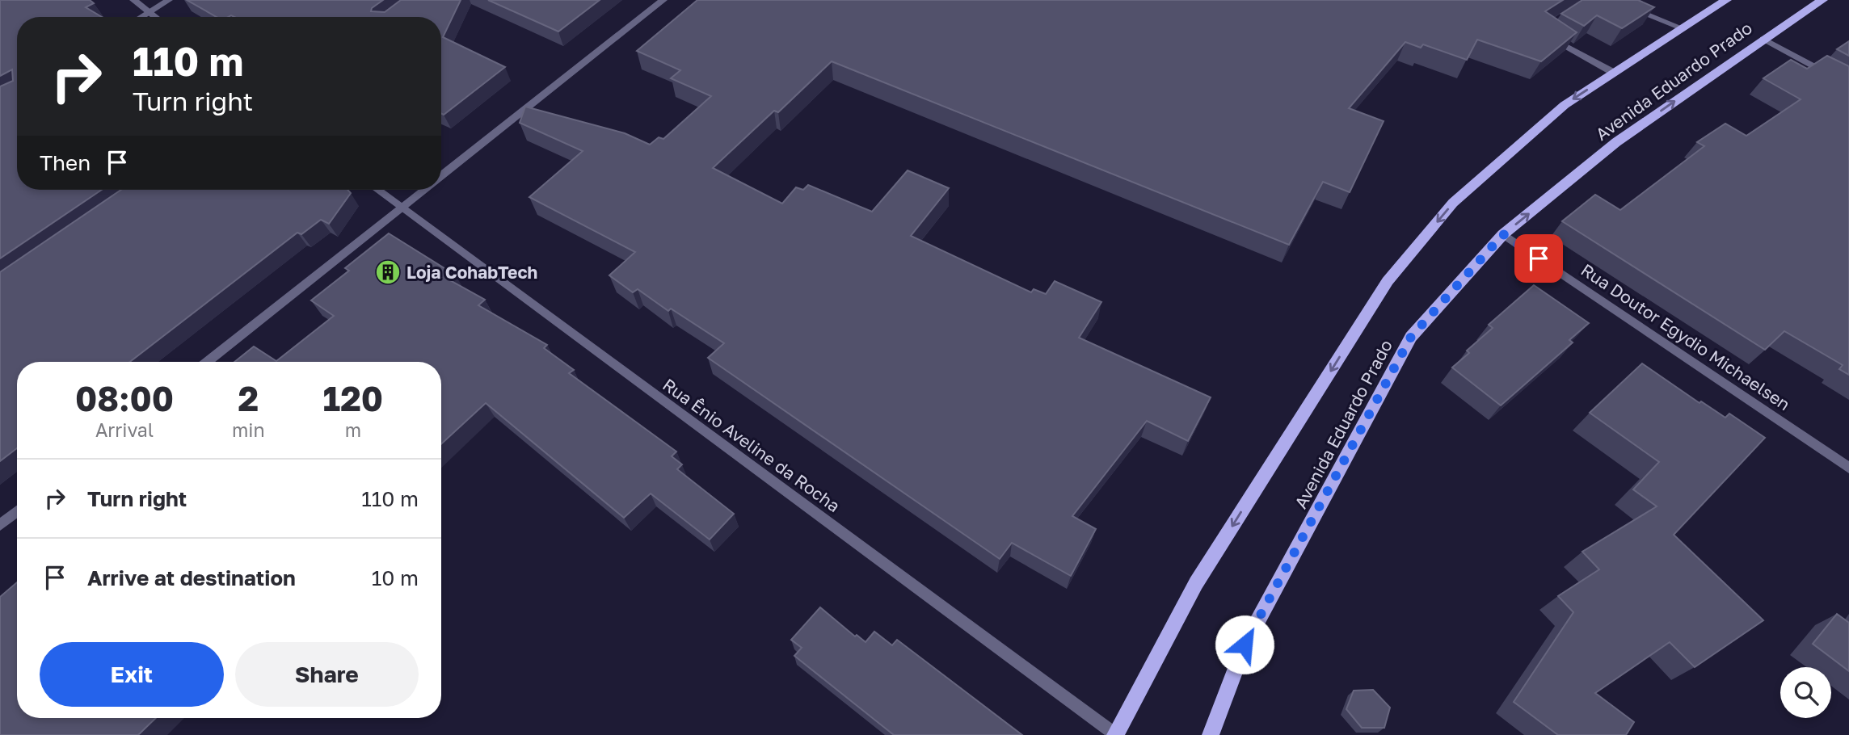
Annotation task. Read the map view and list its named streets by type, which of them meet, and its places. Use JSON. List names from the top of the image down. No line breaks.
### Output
{"streets":{"main road":["Avenida Eduardo Prado"],"street":["Rua Doutor Egydio Michaelsen","Rua Ênio Aveline da Rocha"]},"crossings":[["Avenida Eduardo Prado","Rua Doutor Egydio Michaelsen"],["Avenida Eduardo Prado","Rua Ênio Aveline da Rocha"]],"places":{"building":["Loja CohabTech"]},"page":{"turn":["110 m","Turn right"],"then":"Then","eta":["08:00","Arrival","2","min","120","m"],"list":[{"name":"Turn right","value":"110 m"},{"name":"Arrive at destination","value":"10 m"}],"buttons":["Exit","Share"]}}
